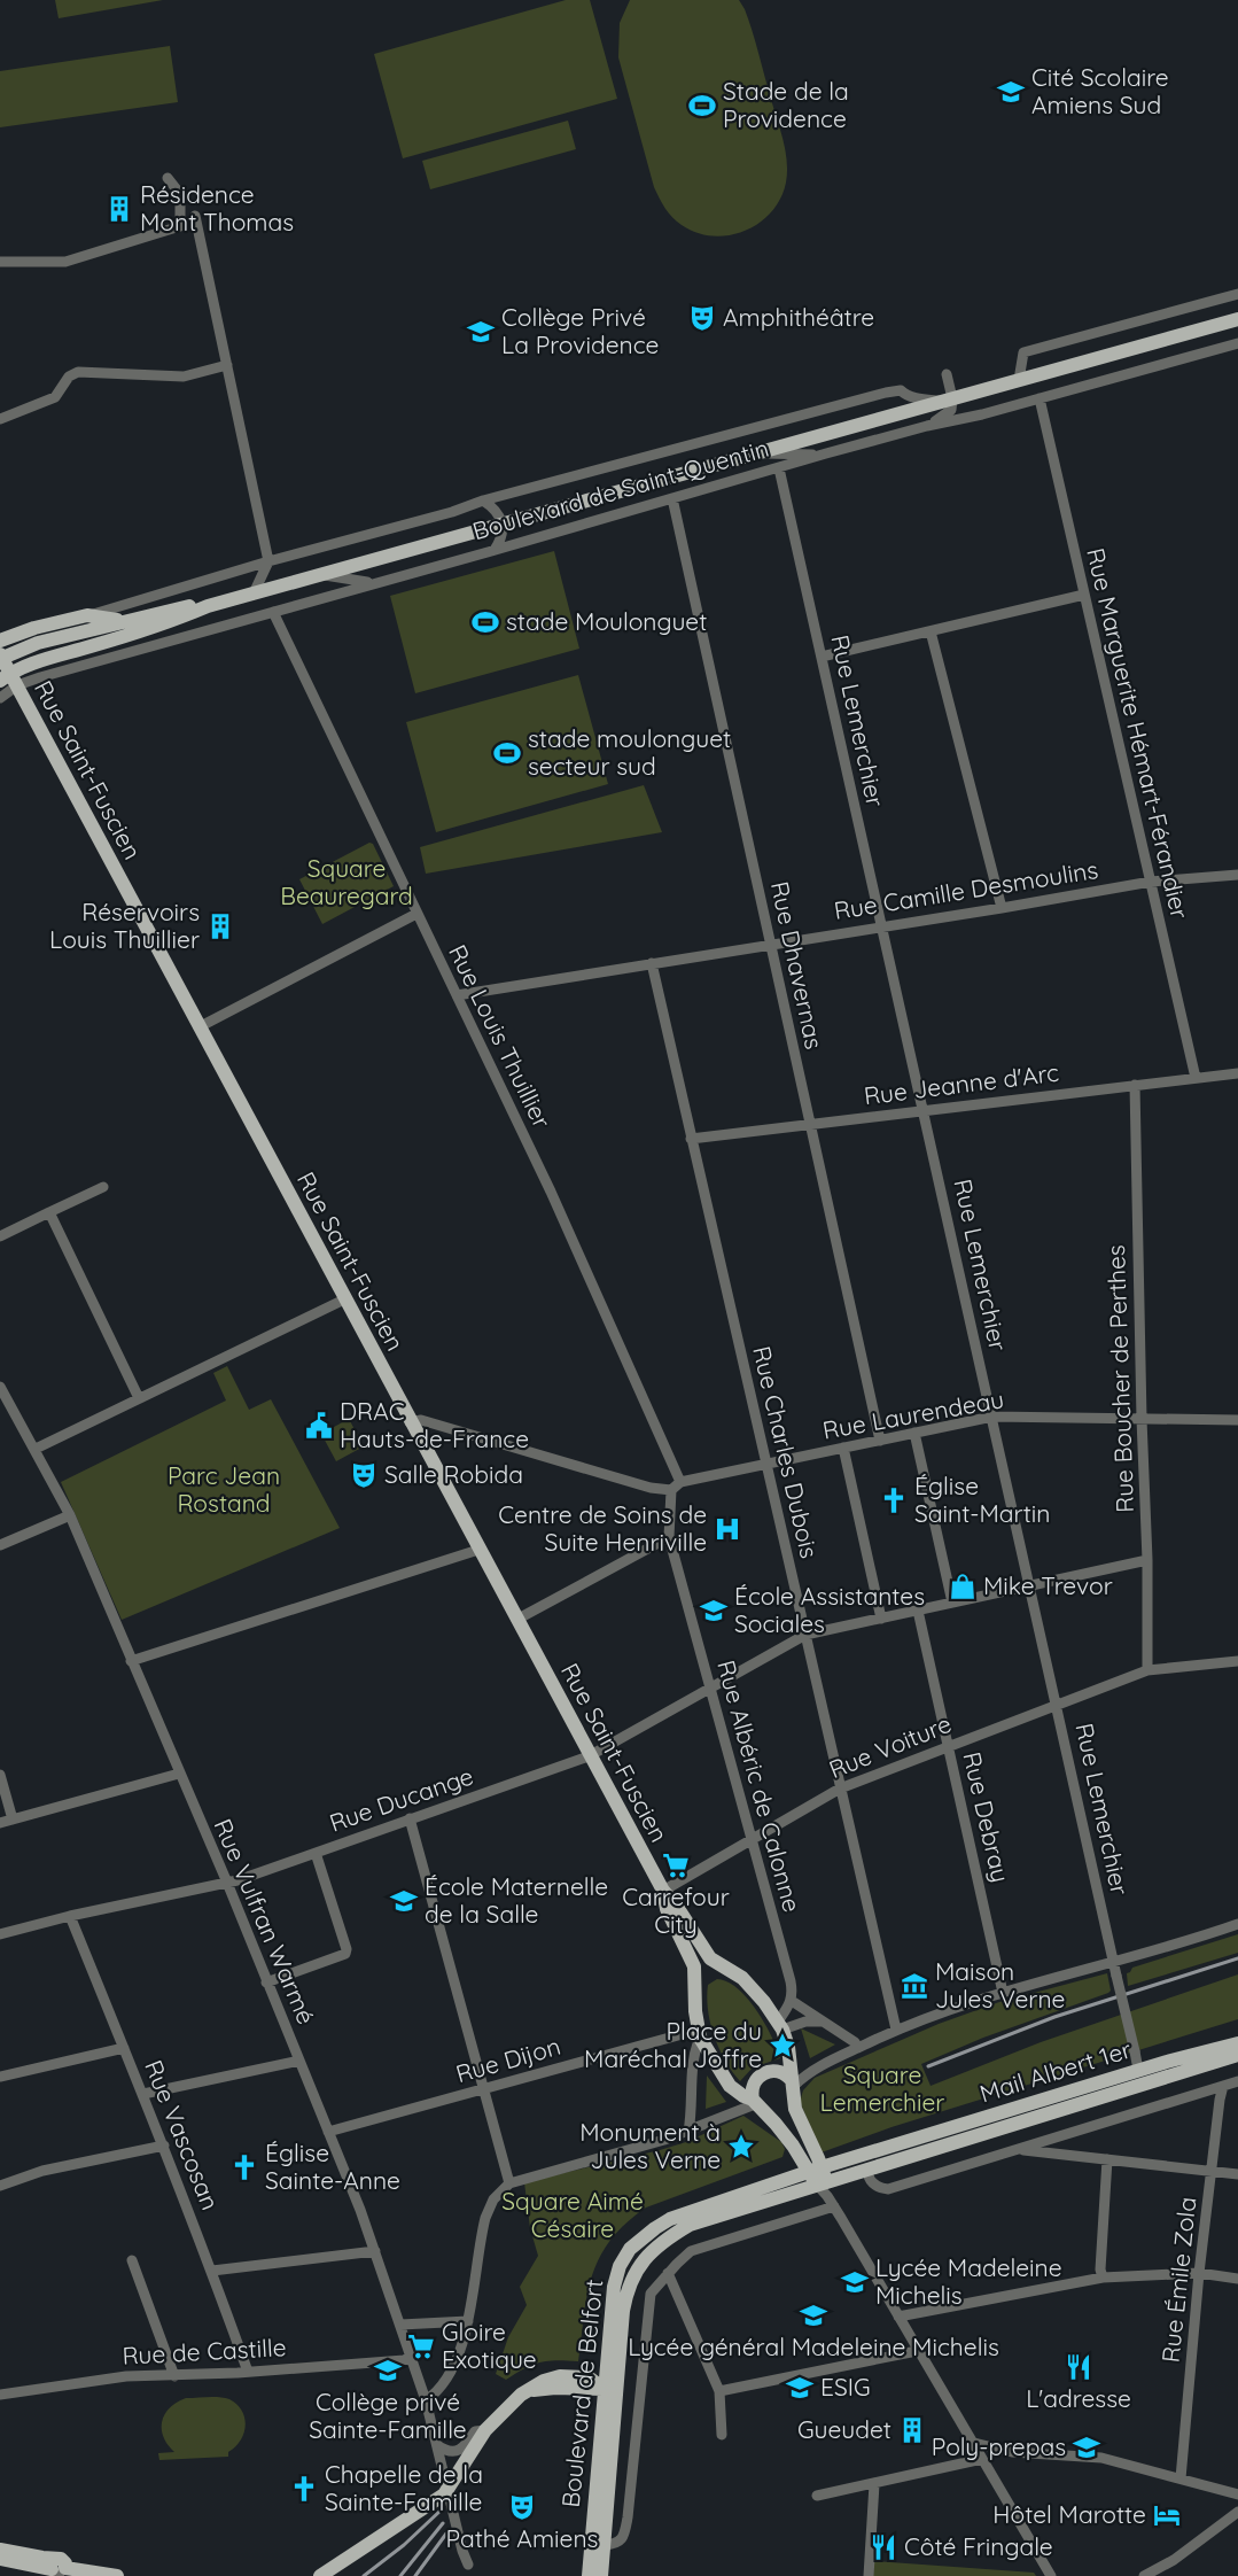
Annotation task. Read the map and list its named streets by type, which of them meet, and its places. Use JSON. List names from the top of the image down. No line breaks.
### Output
{"streets":{"main road":["Boulevard de Saint-Quentin","Rue Saint-Fuscien","Mail Albert 1er","Boulevard de Belfort"],"street":["Rue Lemerchier","Rue Marguerite Hémart-Férandier","Rue Camille Desmoulins","Rue Dhavernas","Rue Louis Thuillier","Rue Jeanne d'Arc","Rue Boucher de Perthes","Rue Laurendeau","Rue Charles Dubois","Rue Voiture","Rue Albéric de Calonne","Rue Ducange","Rue Debray","Rue Vulfran Warmé","Rue Dijon","Rue Vascosan","Rue Émile Zola","Rue de Castille"]},"crossings":[["Boulevard de Saint-Quentin","Rue Lemerchier"],["Boulevard de Saint-Quentin","Rue Marguerite Hémart-Férandier"],["Boulevard de Saint-Quentin","Rue Saint-Fuscien"],["Boulevard de Saint-Quentin","Rue Dhavernas"],["Boulevard de Saint-Quentin","Rue Louis Thuillier"],["Rue Lemerchier","Rue Camille Desmoulins"],["Rue Lemerchier","Rue Jeanne d'Arc"],["Rue Lemerchier","Rue Laurendeau"],["Rue Lemerchier","Rue Voiture"],["Rue Lemerchier","Rue Ducange"],["Rue Lemerchier","Mail Albert 1er"],["Rue Marguerite Hémart-Férandier","Rue Camille Desmoulins"],["Rue Marguerite Hémart-Férandier","Rue Jeanne d'Arc"],["Rue Saint-Fuscien","Rue Voiture"],["Rue Saint-Fuscien","Rue Ducange"],["Rue Camille Desmoulins","Rue Dhavernas"],["Rue Camille Desmoulins","Rue Louis Thuillier"],["Rue Camille Desmoulins","Rue Charles Dubois"],["Rue Dhavernas","Rue Jeanne d'Arc"],["Rue Dhavernas","Rue Laurendeau"],["Rue Louis Thuillier","Rue Laurendeau"],["Rue Jeanne d'Arc","Rue Boucher de Perthes"],["Rue Jeanne d'Arc","Rue Charles Dubois"],["Rue Boucher de Perthes","Rue Laurendeau"],["Rue Boucher de Perthes","Rue Voiture"],["Rue Boucher de Perthes","Rue Ducange"],["Rue Laurendeau","Rue Charles Dubois"],["Rue Charles Dubois","Rue Voiture"],["Rue Charles Dubois","Rue Ducange"],["Rue Voiture","Rue Albéric de Calonne"],["Rue Voiture","Rue Debray"],["Rue Albéric de Calonne","Rue Ducange"],["Rue Ducange","Rue Debray"],["Rue Ducange","Rue Vulfran Warmé"],["Rue Ducange","Rue Vascosan"],["Rue Vulfran Warmé","Rue Dijon"],["Rue Vulfran Warmé","Rue de Castille"],["Mail Albert 1er","Boulevard de Belfort"],["Rue Vascosan","Rue de Castille"]],"parks":["Square Beauregard","Parc Jean Rostand","Square Lemerchier","Square Aimé Césaire"],"places":{"school or university":["Cité Scolaire Amiens Sud","Collège Privé La Providence","École Assistantes Sociales","École Maternelle de la Salle","Lycée Madeleine Michelis","Lycée général Madeleine Michelis","Collège privé Sainte-Famille","ESIG","Poly-prepas"],"sports":["Stade de la Providence","stade Moulonguet","stade moulonguet secteur sud"],"building":["Résidence Mont Thomas","Réservoirs Louis Thuillier","Gueudet"],"theatre":["Amphithéâtre","Salle Robida","Pathé Amiens"],"public building":["DRAC Hauts-de-France"],"church":["Église Saint-Martin","Église Sainte-Anne","Chapelle de la Sainte-Famille"],"hospital":["Centre de Soins de Suite Henriville"],"shop":["Mike Trevor"],"supermarket":["Carrefour City","Gloire Exotique"],"museum":["Maison Jules Verne"],"place":["Place du Maréchal Joffre","Monument à Jules Verne"],"restaurant":["L'adresse","Côté Fringale"],"hotel":["Hôtel Marotte"]}}
